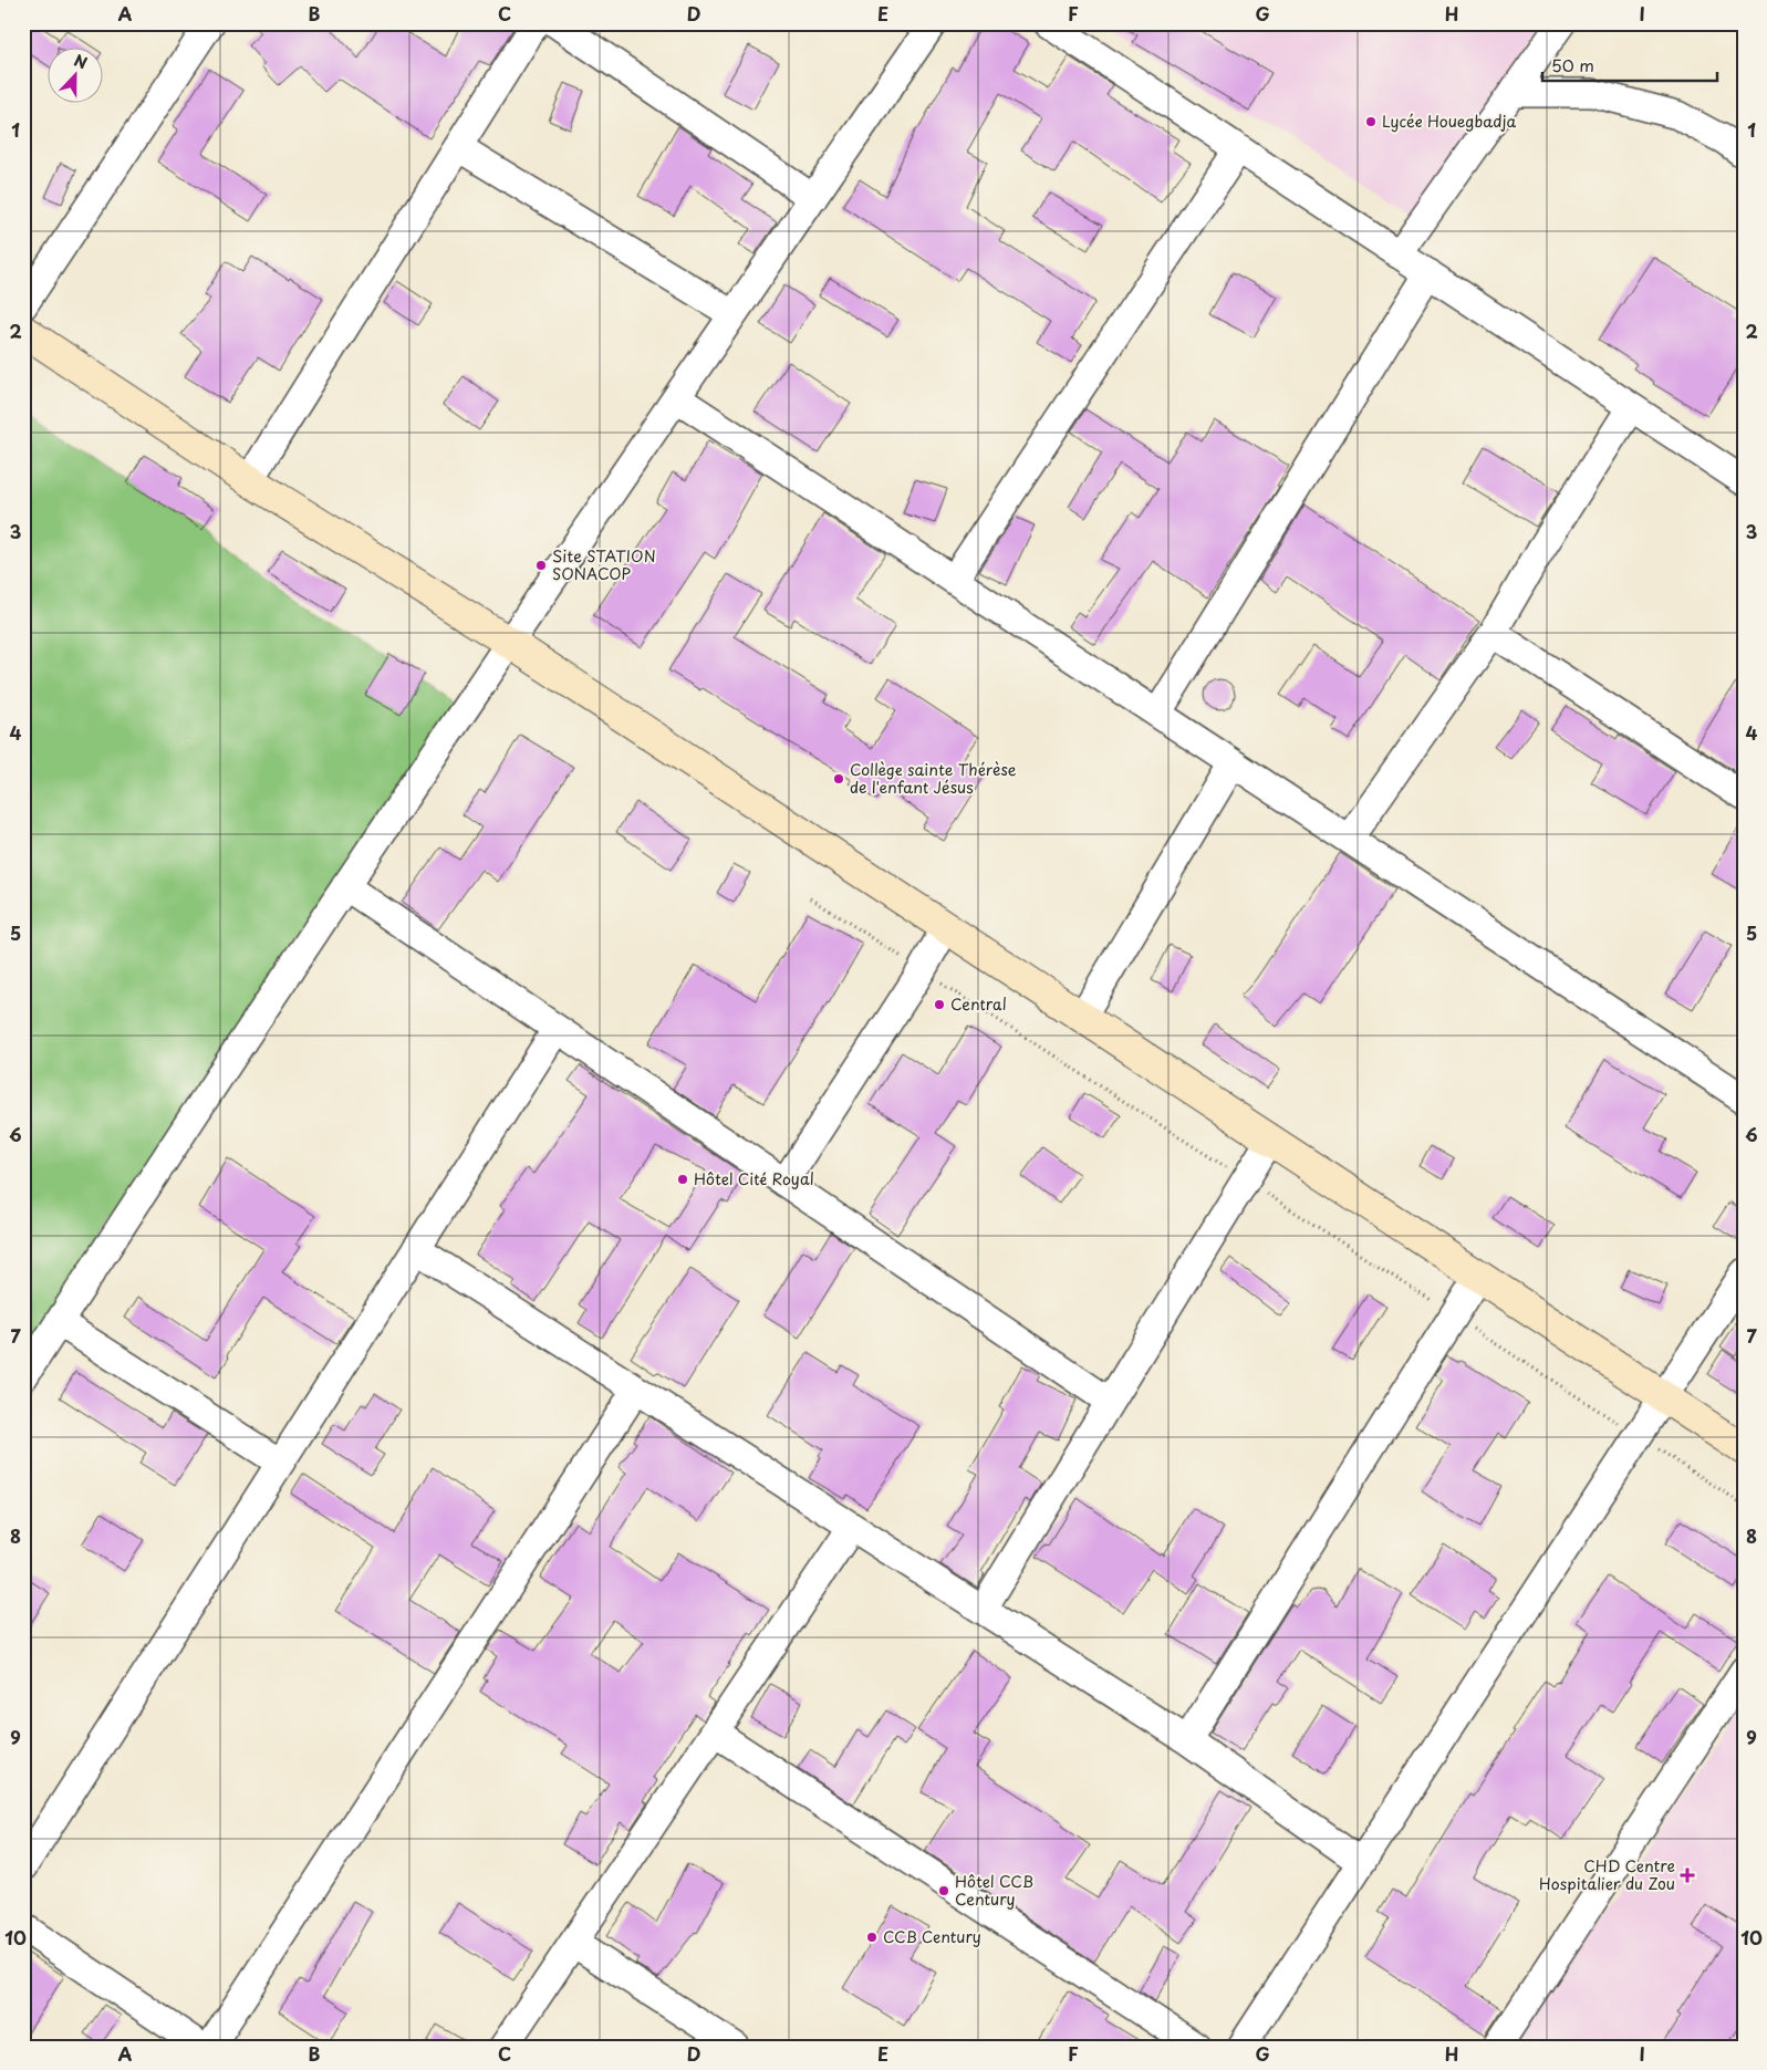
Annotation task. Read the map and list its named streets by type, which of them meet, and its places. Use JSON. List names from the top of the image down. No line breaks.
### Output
{"places":{"other":["Lycée Houegbadja","Site STATION SONACOP","Collège sainte Thérèse de l'enfant Jésus","Central","Hôtel Cité Royal","Hôtel CCB Century","CCB Century"],"health":["CHD Centre Hospitalier du Zou"]},"scale_bar":"50 m","north":"top","grid":{"columns":["A","B","C","D","E","F","G","H","I"],"rows":["1","2","3","4","5","6","7","8","9","10"]}}
